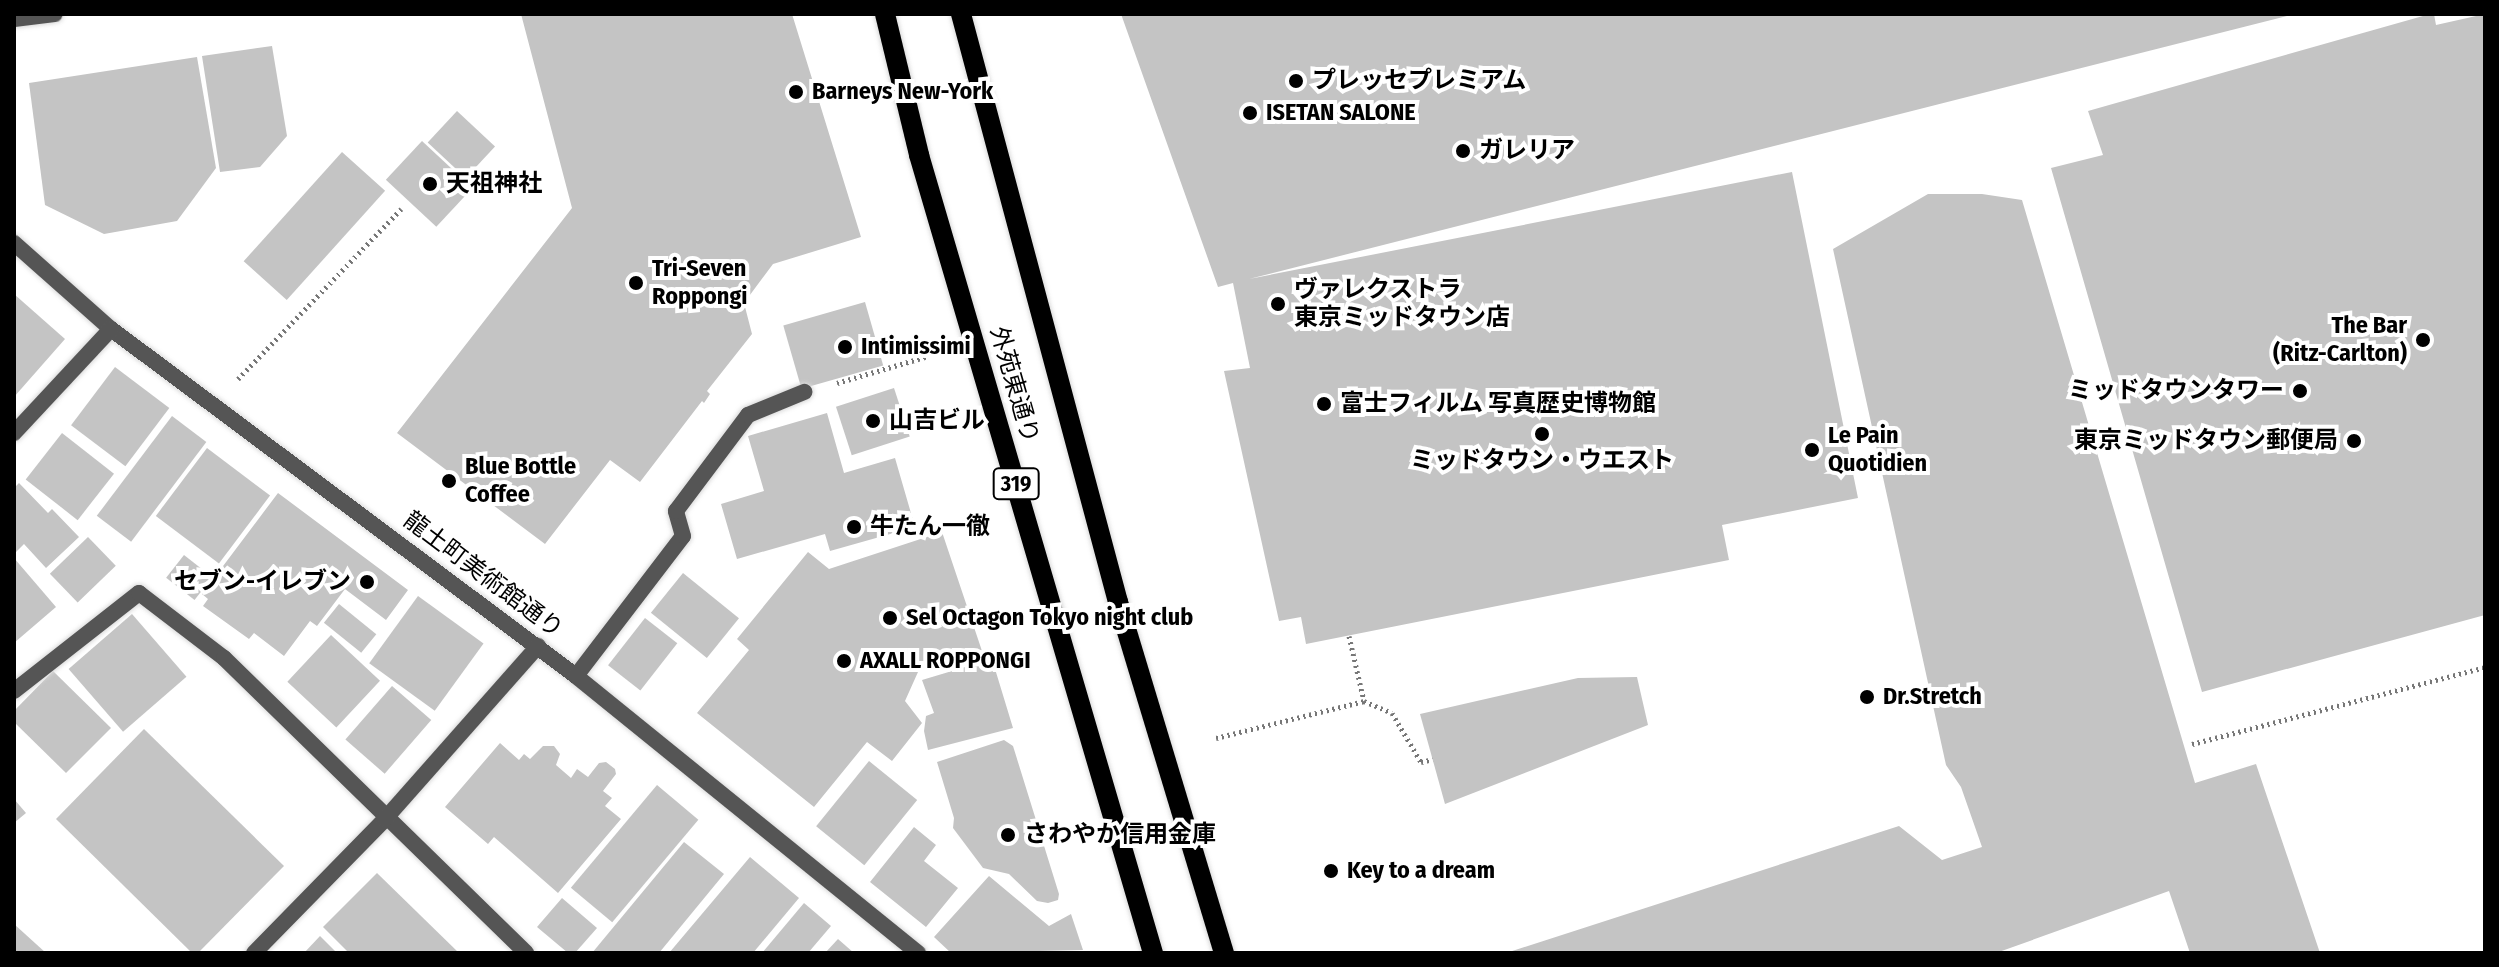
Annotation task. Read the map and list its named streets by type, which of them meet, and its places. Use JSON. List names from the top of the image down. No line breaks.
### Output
{"streets":{"main road":["外苑東通り","319"],"street":["龍土町美術館通り"]},"places":["プレッセプレミアム","Barneys New-York","ISETAN SALONE","ガレリア","天祖神社","Tri-Seven Roppongi","ヴァレクストラ 東京ミッドタウン店","The Bar (Ritz-Carlton)","Intimissimi","ミッドタウンタワー","富士フィルム 写真歴史博物館","山吉ビル","ミッドタウン・ウエスト","東京ミッドタウン郵便局","Le Pain Quotidien","Blue Bottle Coffee","牛たん一徹","セブン-イレブン","Sel Octagon Tokyo night club","AXALL ROPPONGI","Dr.Stretch","さわやか信用金庫","Key to a dream"]}
